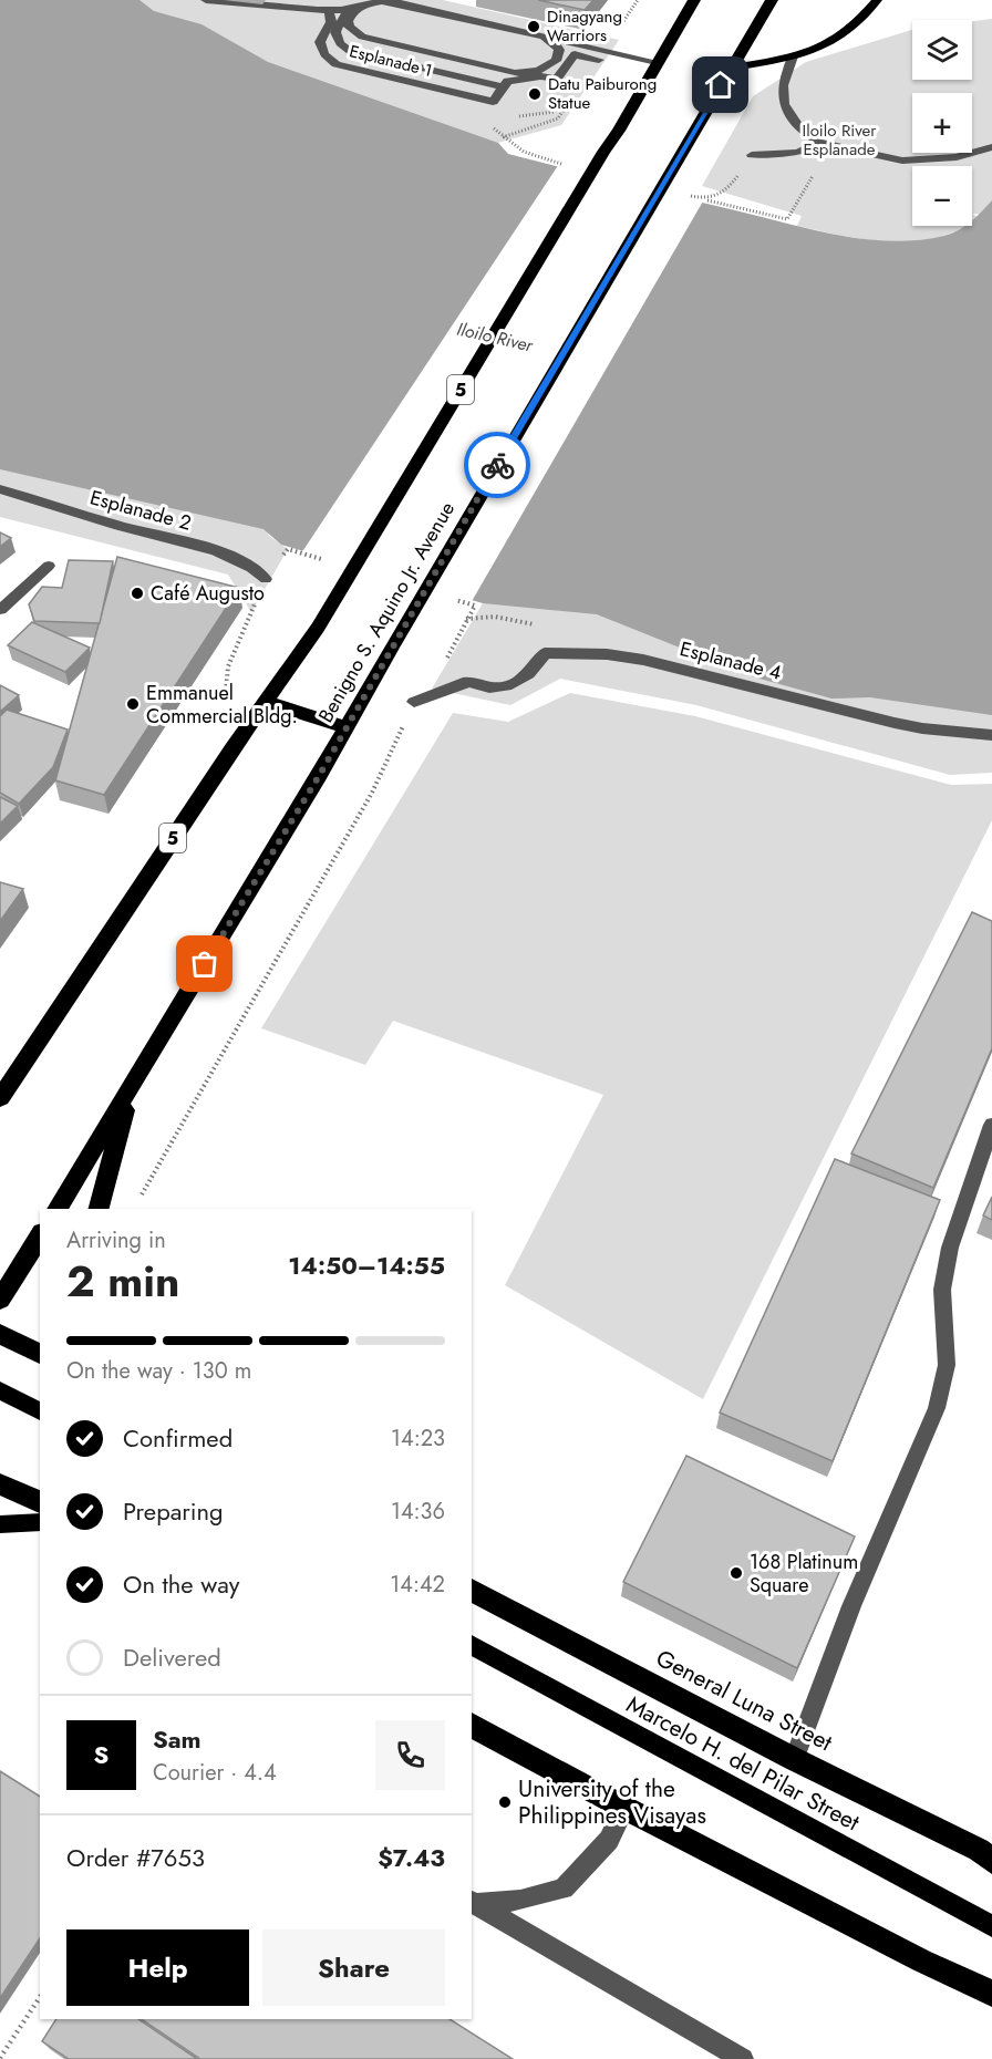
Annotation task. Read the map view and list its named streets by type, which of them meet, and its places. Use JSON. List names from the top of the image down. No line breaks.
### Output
{"streets":{"highway":["5","Benigno S. Aquino Jr. Avenue","General Luna Street"],"main road":["Marcelo H. del Pilar Street"],"street":["Esplanade 1","Esplanade 2","Esplanade 4"]},"water":["Iloilo River"],"parks":["Iloilo River Esplanade"],"places":["Dinagyang Warriors","Datu Paiburong Statue","Café Augusto","Emmanuel Commercial Bldg.","168 Platinum Square","University of the Philippines Visayas"],"page":{"map_buttons":["+","−"],"heading":["2 min","Arriving in","14:50–14:55"],"panel":["Sam","Courier · 4.4","Order #7653","$7.43"],"bar":"On the way · 130 m","list":[["Confirmed","14:23"],["Preparing","14:36"],["On the way","14:42"],"Delivered"],"round":"S","buttons":["Help","Share"]}}
